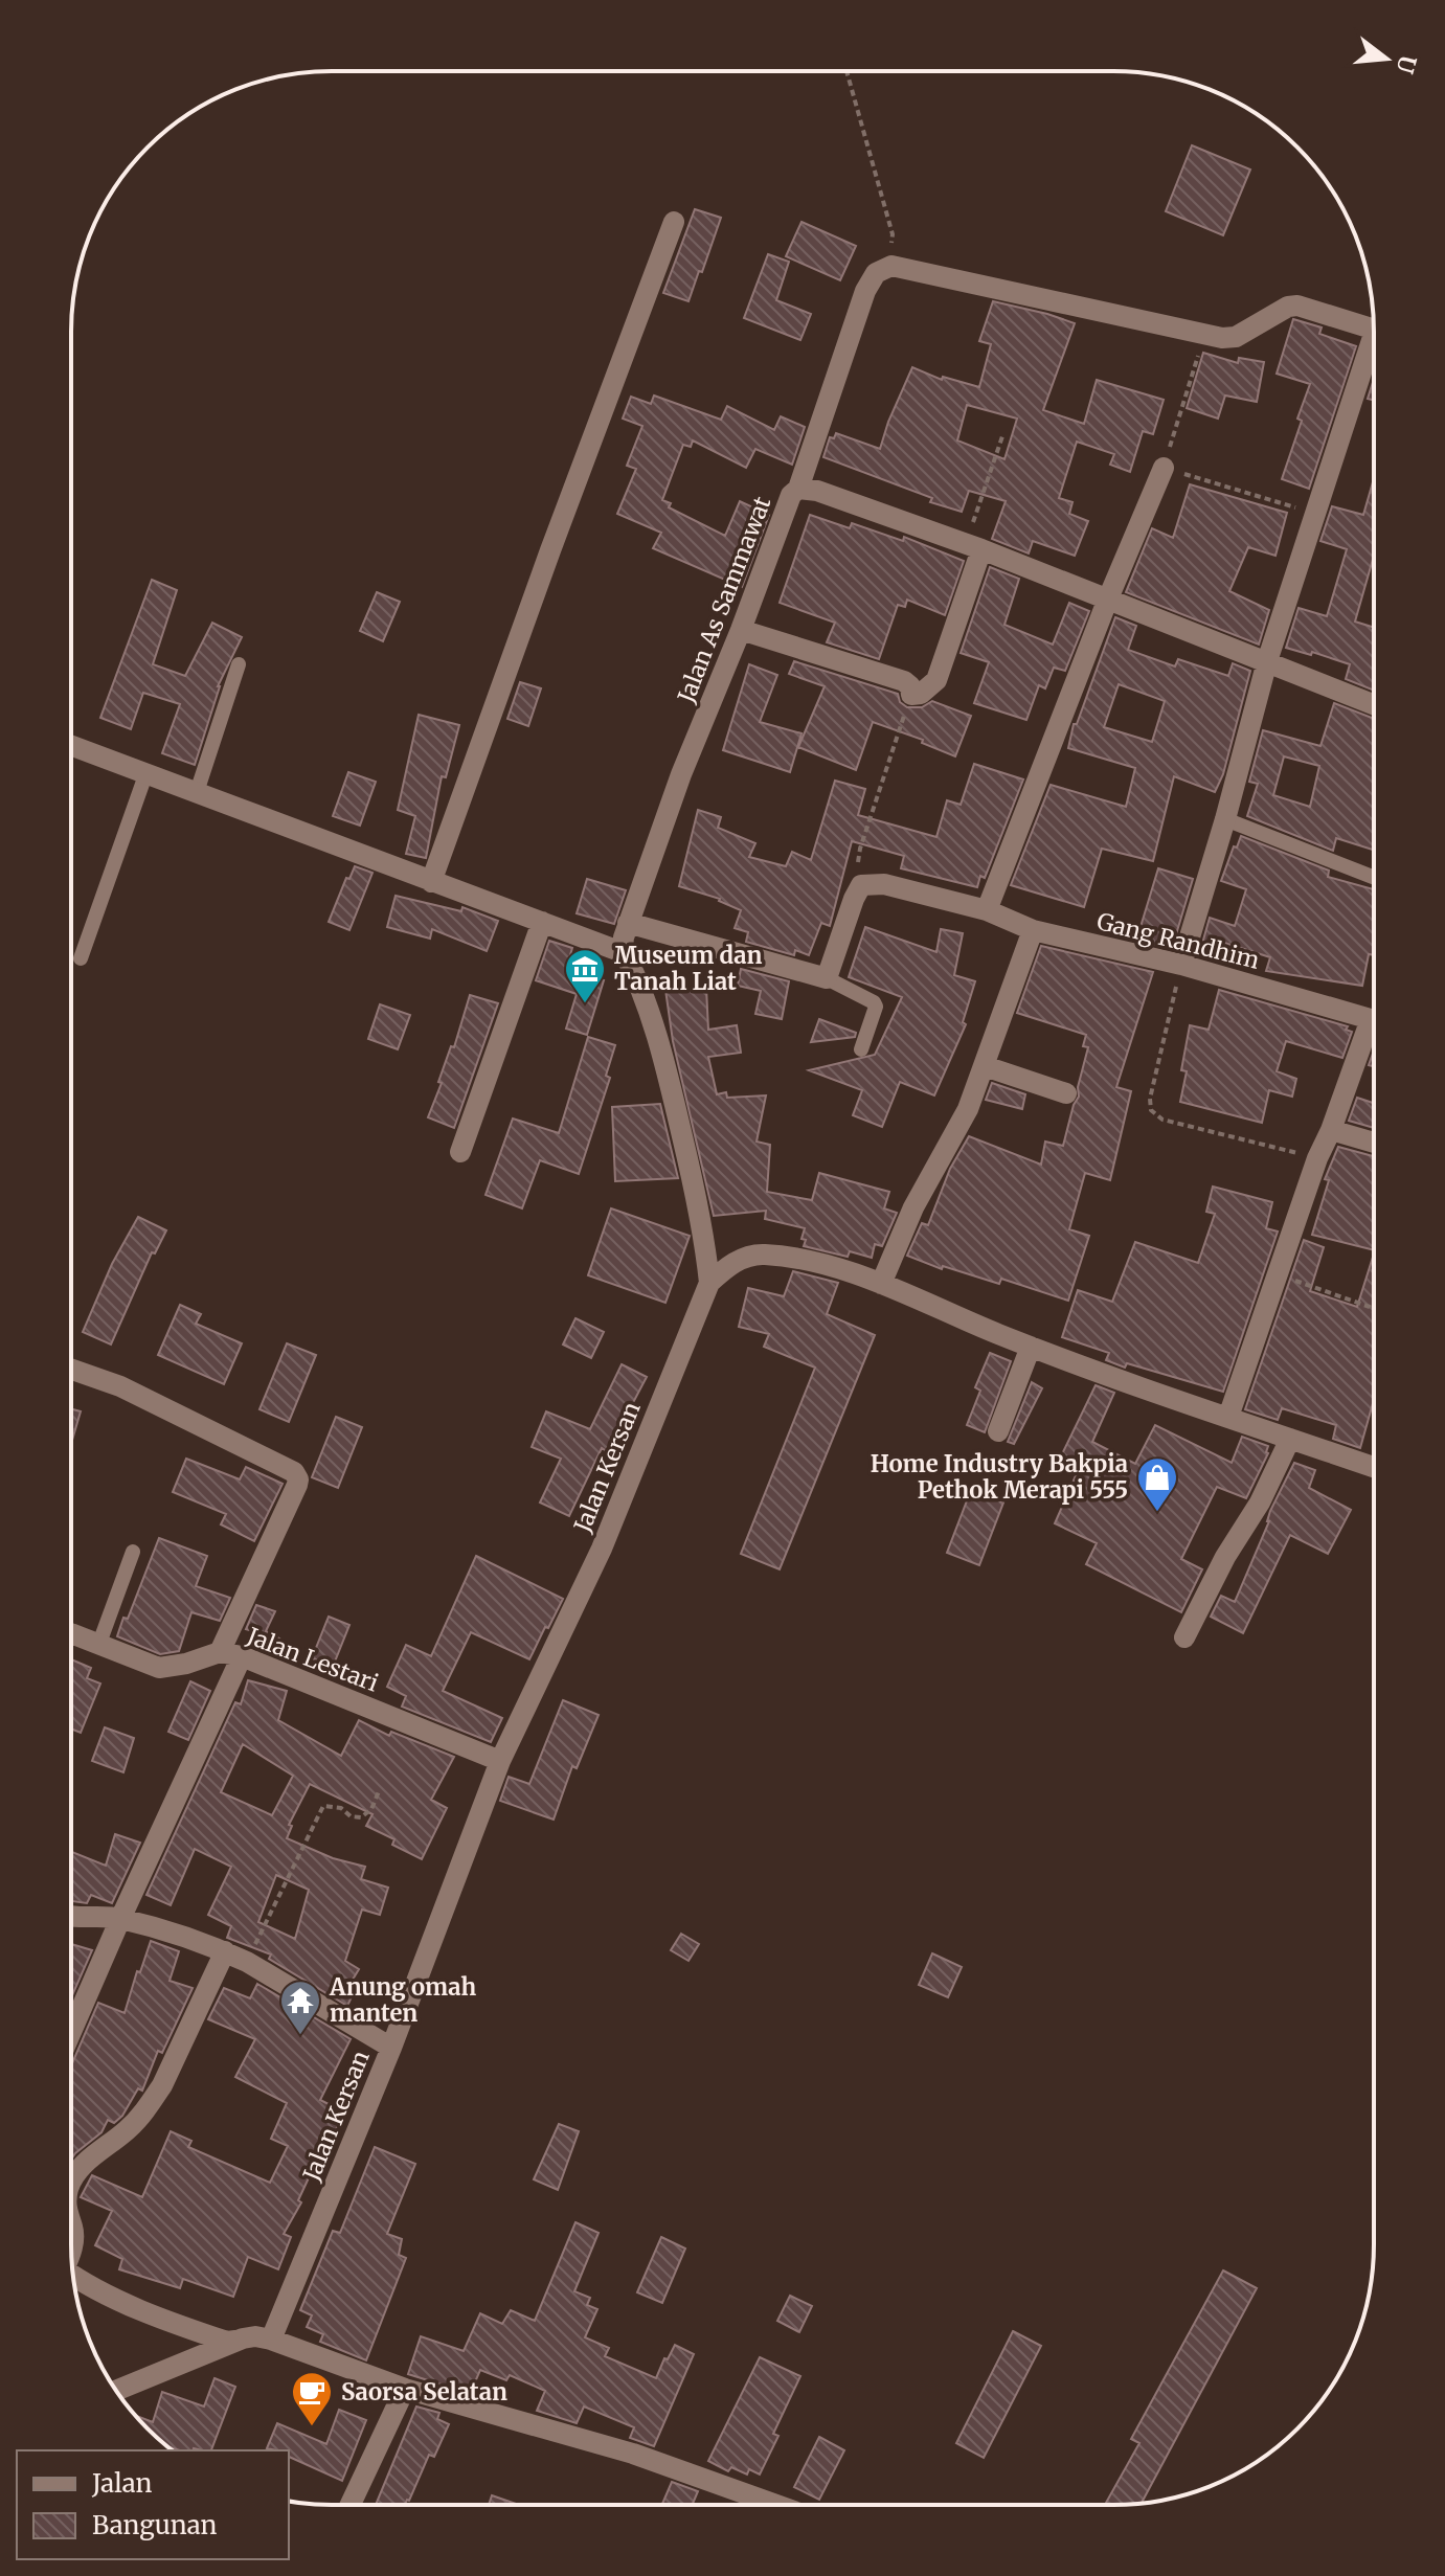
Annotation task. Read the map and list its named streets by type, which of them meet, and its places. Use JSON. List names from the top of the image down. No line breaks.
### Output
{"streets":{"street":["Jalan As Sammawat","Gang Randhim","Jalan Kersan","Jalan Lestari"]},"crossings":[["Jalan As Sammawat","Jalan Kersan"],["Jalan Kersan","Jalan Lestari"]],"places":{"museum":["Museum dan Tanah Liat"],"shop":["Home Industry Bakpia Pethok Merapi 555"],"temple":["Anung omah manten"],"cafe":["Saorsa Selatan"]},"legend":["Jalan","Bangunan"],"north":"right"}
